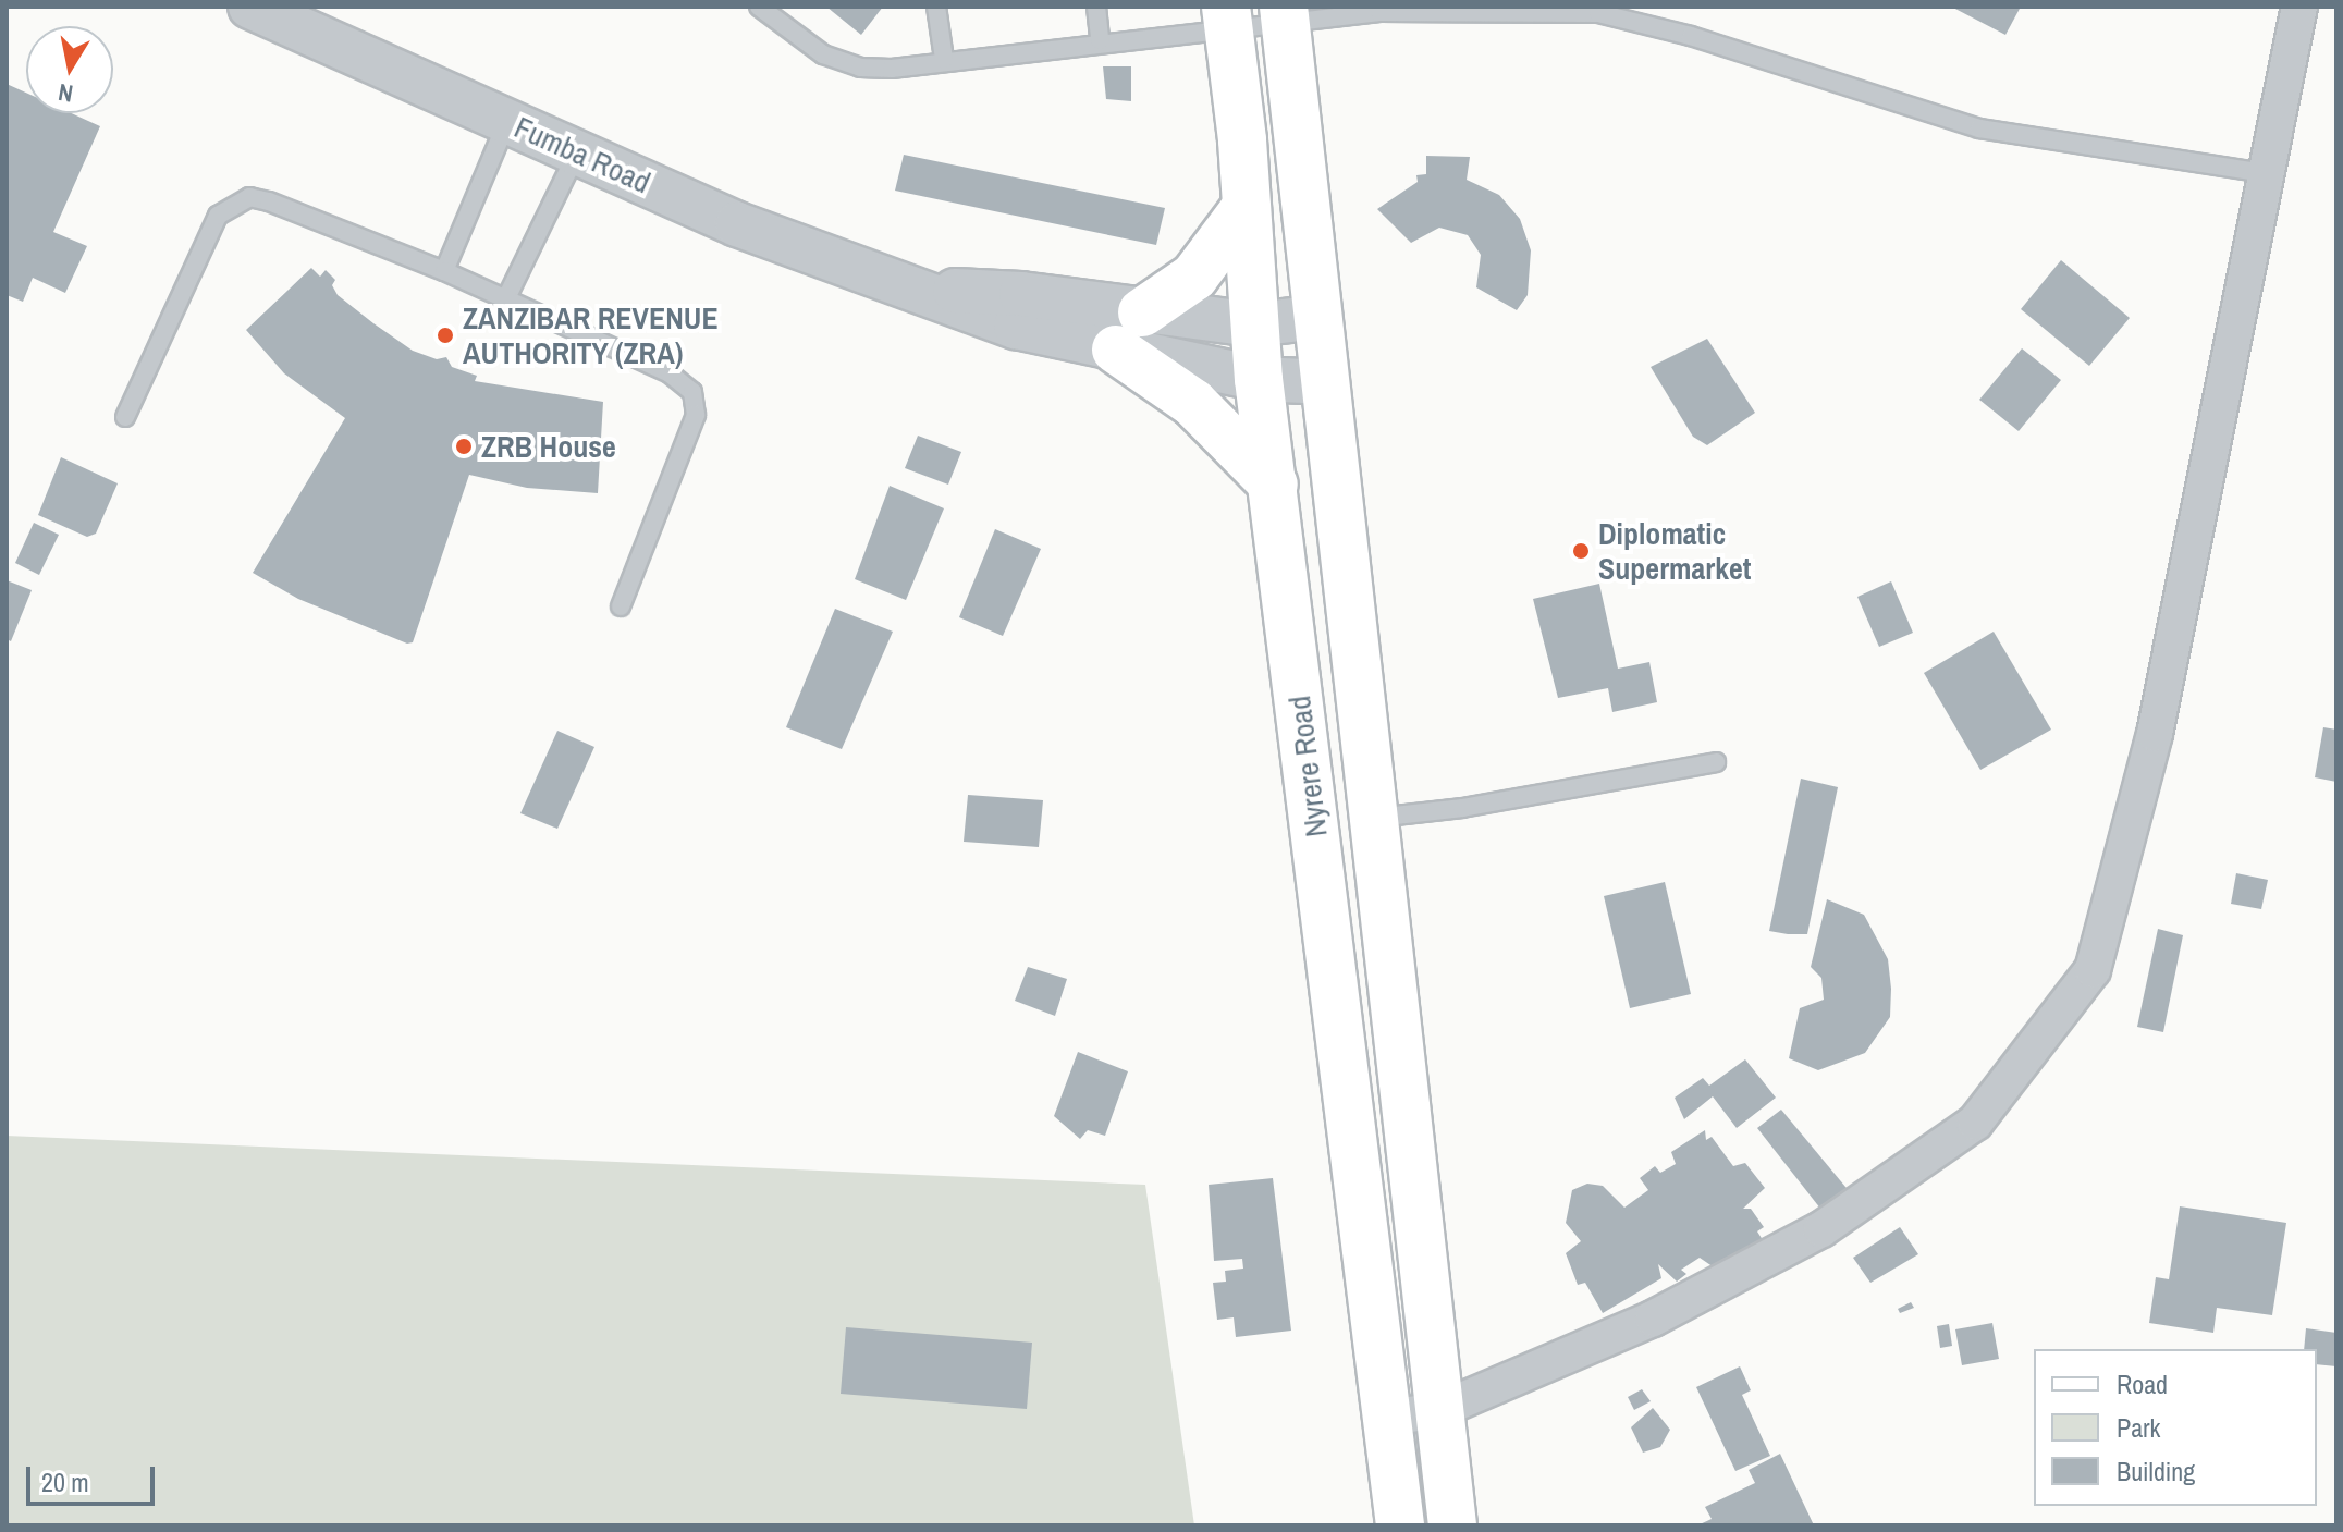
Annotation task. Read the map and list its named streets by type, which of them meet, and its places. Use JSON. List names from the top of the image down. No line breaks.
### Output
{"streets":{"main road":["Nyrere Road"],"street":["Fumba Road"]},"crossings":[["Fumba Road","Nyrere Road"]],"places":["ZANZIBAR REVENUE AUTHORITY (ZRA)","ZRB House","Diplomatic Supermarket"],"legend":["Road","Park","Building"],"scale_bar":"20 m","north":"bottom"}
